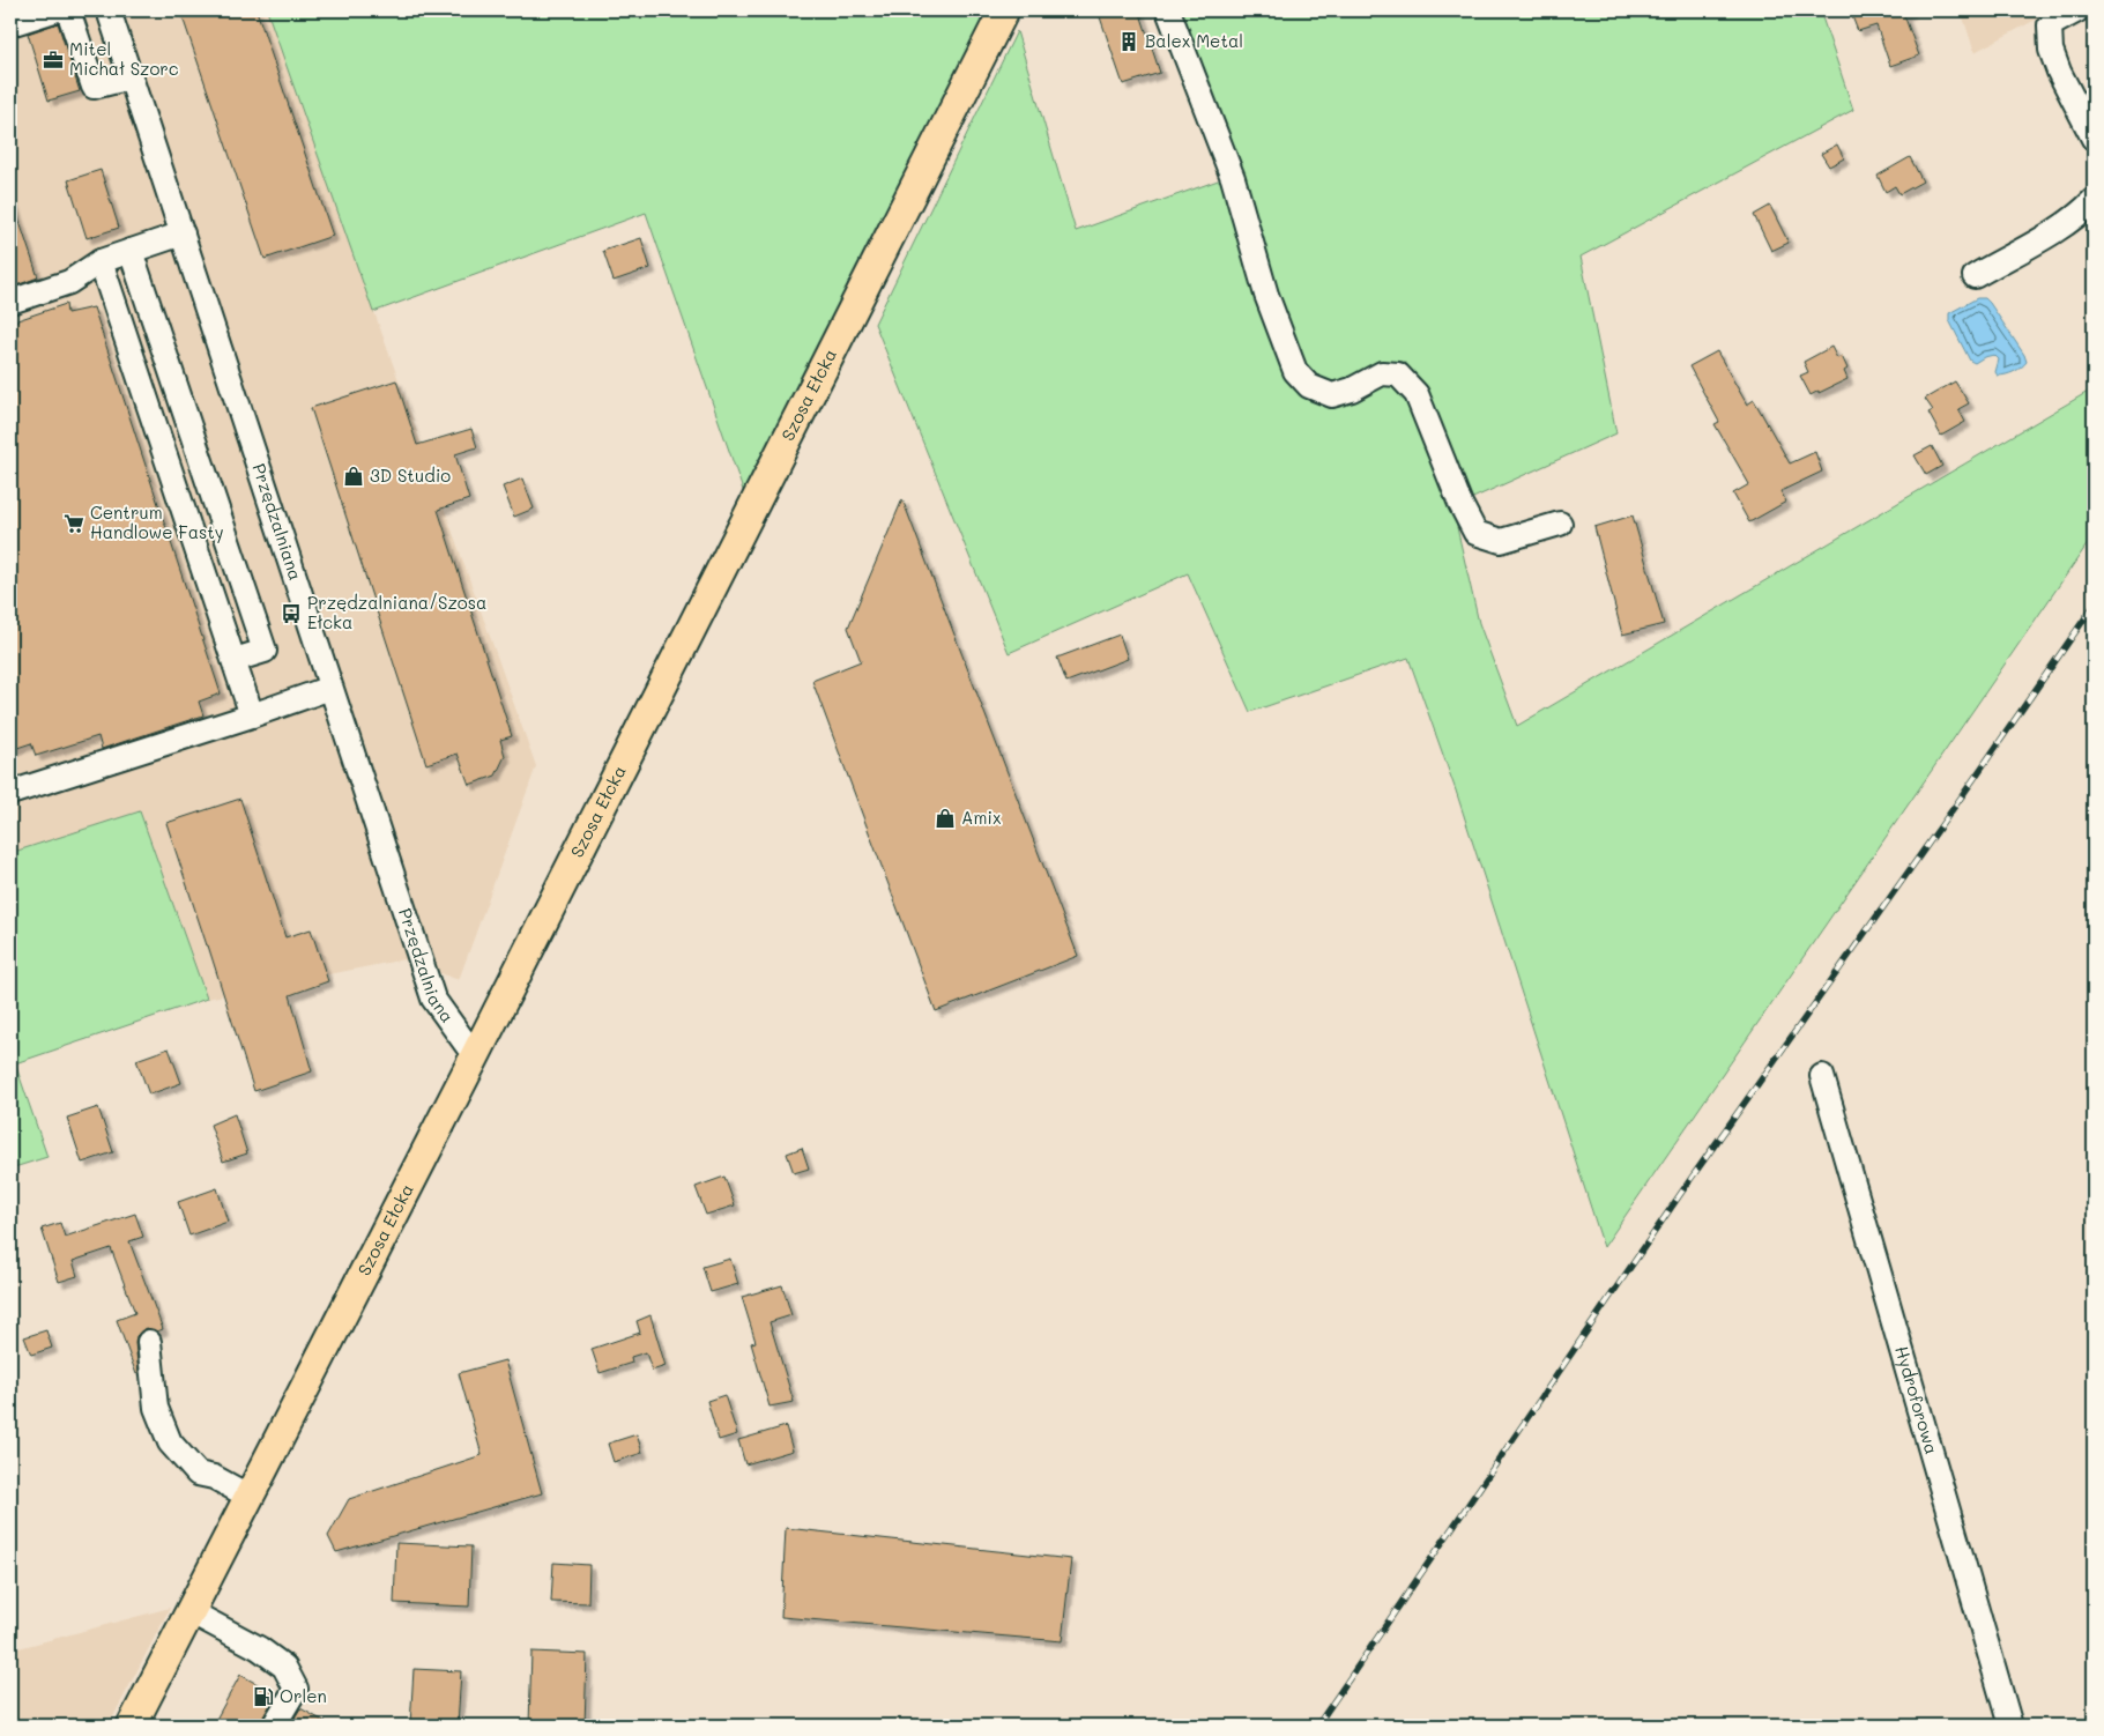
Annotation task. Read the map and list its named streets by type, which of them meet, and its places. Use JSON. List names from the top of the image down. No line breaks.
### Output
{"streets":{"main road":["Szosa Ełcka"],"street":["Przędzalniana","Hydroforowa"]},"crossings":[["Szosa Ełcka","Przędzalniana"]],"places":{"building":["Balex Metal"],"office":["Mitel Michał Szorc"],"shop":["3D Studio","Amix"],"supermarket":["Centrum Handlowe Fasty"],"bus stop":["Przędzalniana/Szosa Ełcka"],"fuel station":["Orlen"]}}
